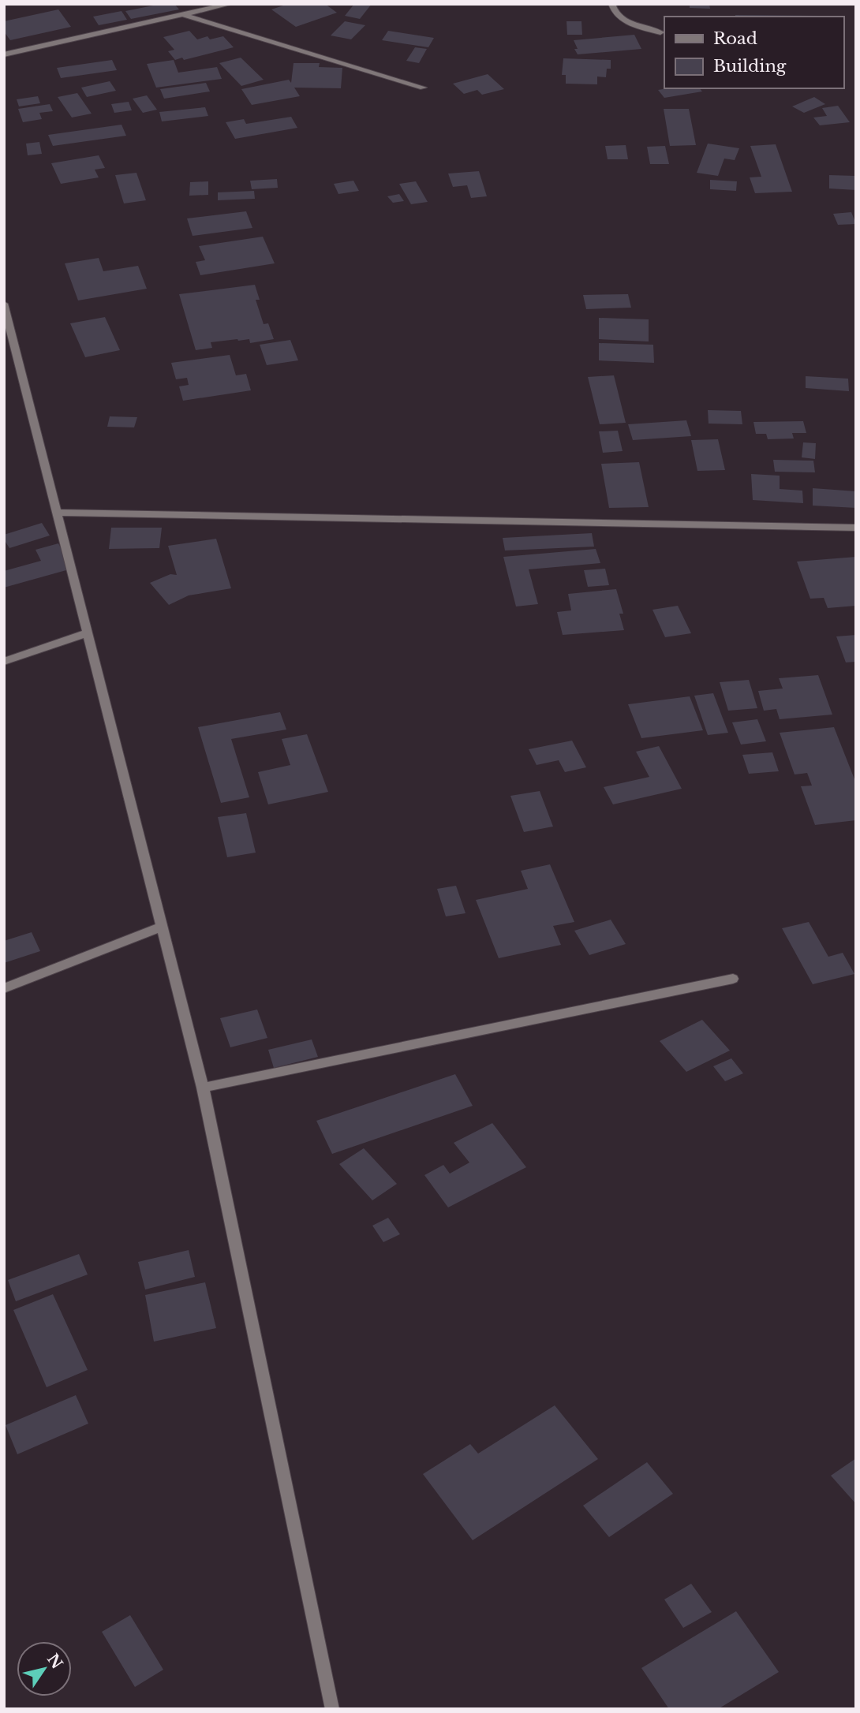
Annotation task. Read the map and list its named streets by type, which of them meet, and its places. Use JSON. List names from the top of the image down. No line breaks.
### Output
{"legend":["Road","Building"],"north":"top right"}
